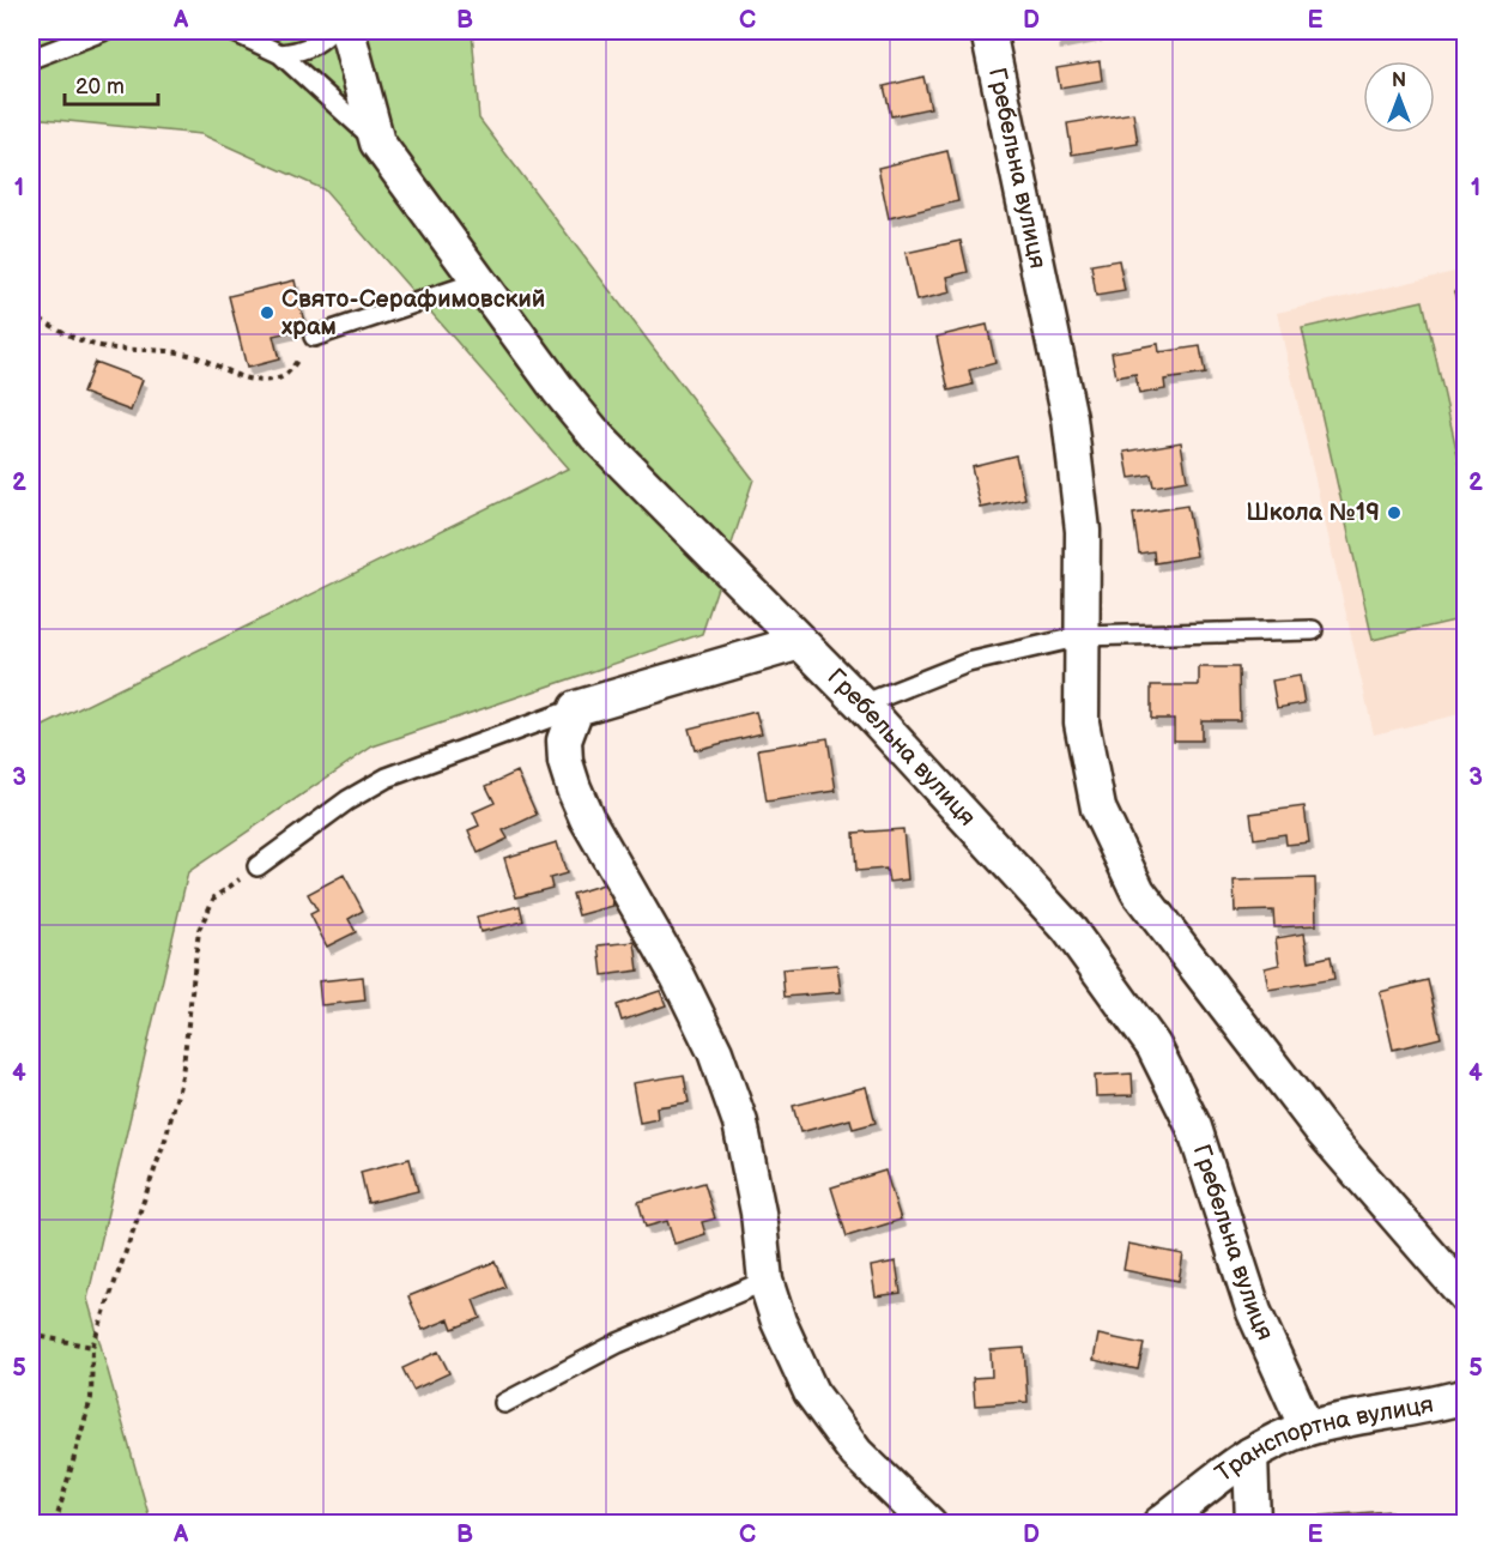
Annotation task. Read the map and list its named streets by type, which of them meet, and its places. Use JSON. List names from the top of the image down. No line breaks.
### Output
{"streets":{"street":["Гребельна вулиця","Транспортна вулиця"]},"crossings":[["Гребельна вулиця","Транспортна вулиця"]],"places":["Свято-Серафимовский храм","Школа №19"],"scale_bar":"20 m","north":"top","grid":{"columns":["A","B","C","D","E"],"rows":["1","2","3","4","5"]}}
